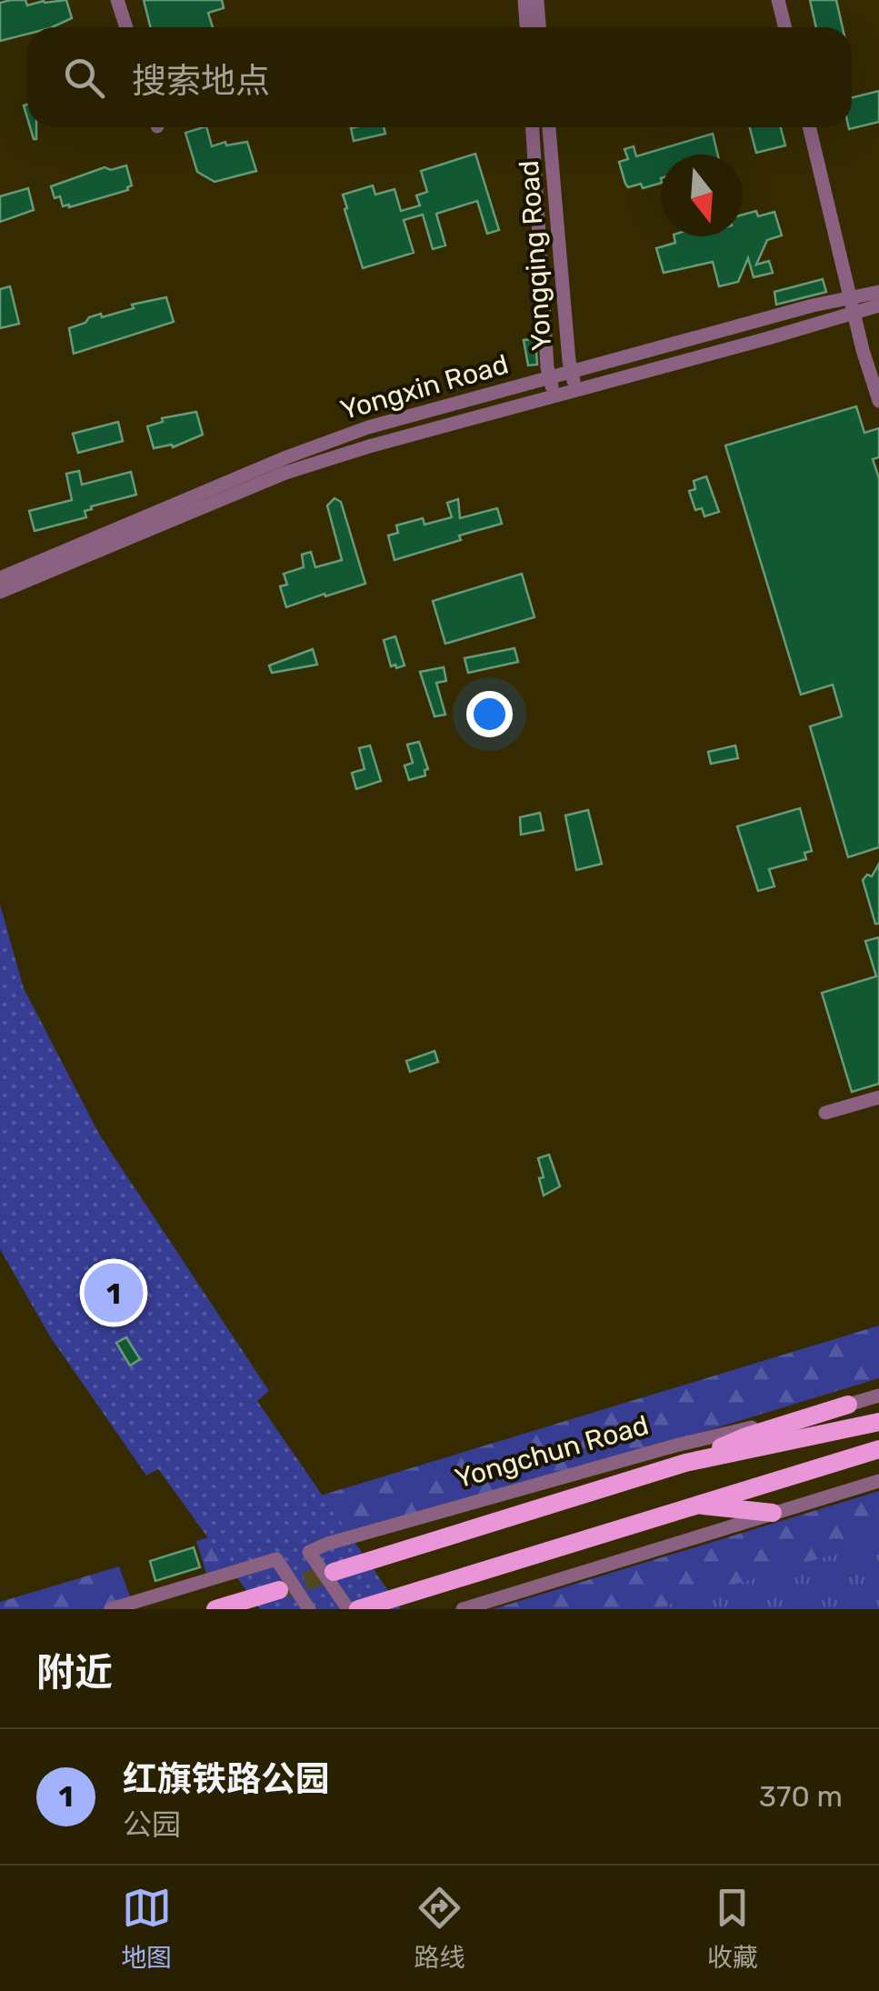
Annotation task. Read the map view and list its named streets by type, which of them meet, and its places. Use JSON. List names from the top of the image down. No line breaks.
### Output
{"streets":{"main road":["Yongchun Road"],"street":["Yongqing Road","Yongxin Road"]},"crossings":[["Yongqing Road","Yongxin Road"]],"north":"bottom","page":{"search":"搜索地点","pins":"1","heading":"附近","list":[{"mark":"1","name":"红旗铁路公园","note":"公园","value":"370 m"}],"nav":["地图","路线","收藏"]}}
